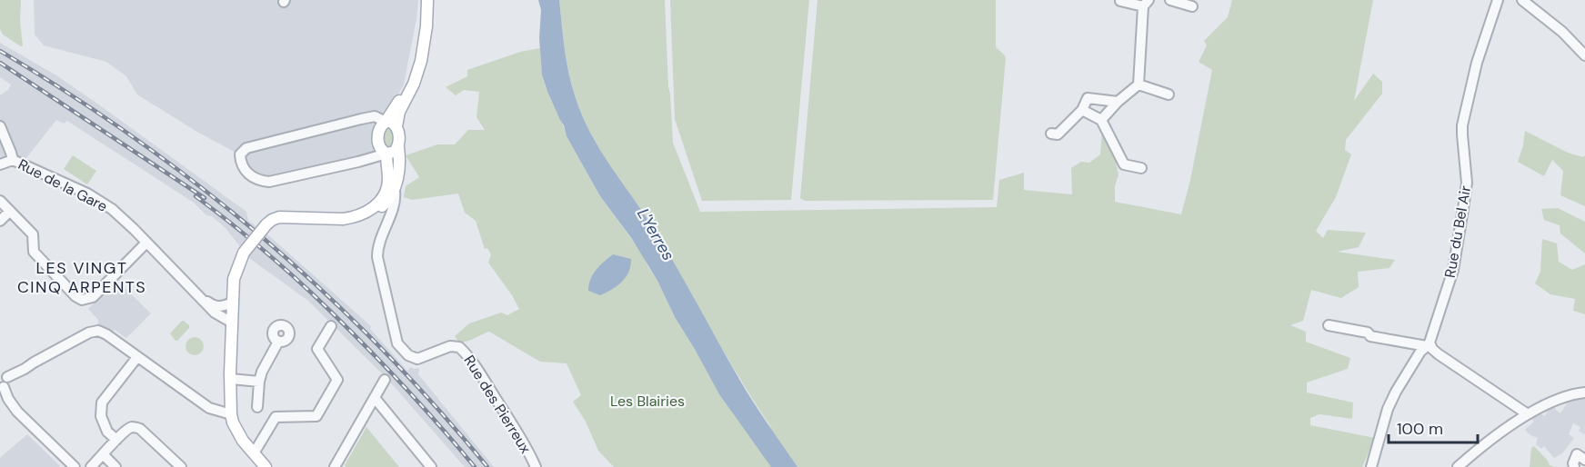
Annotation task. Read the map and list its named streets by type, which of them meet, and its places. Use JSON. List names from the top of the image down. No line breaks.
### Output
{"streets":{"street":["Rue de la Gare","Rue du Bel Air","Rue des Pierreux"]},"districts":["LES VINGT CINQ ARPENTS"],"water":["L'Yerres"],"parks":["Les Blairies"],"scale_bar":"100 m"}
